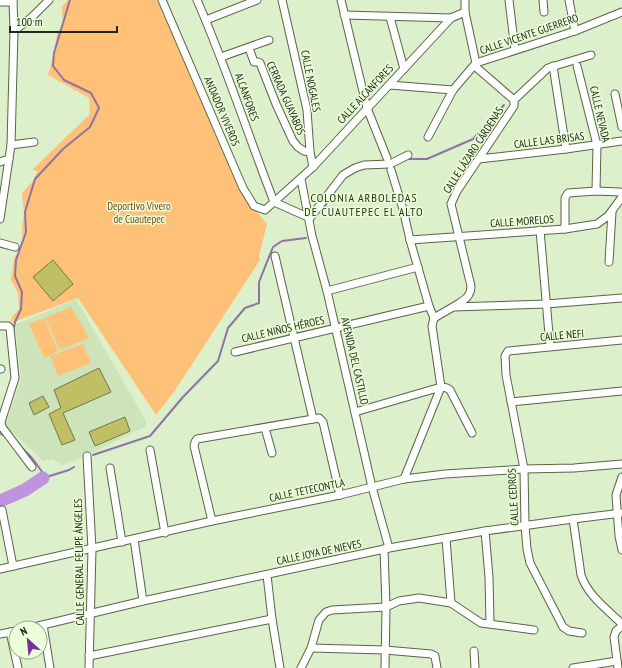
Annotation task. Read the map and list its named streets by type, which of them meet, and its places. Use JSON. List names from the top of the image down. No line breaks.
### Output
{"streets":{"street":["CALLE VICENTE GUERRERO","CALLE NOGALES","CALLE ALCANFORES","ALCANFORES","CERRADA GUAYABOS","ANDADOR VIVEROS","CALLE NEVADA","CALLE LAS BRISAS","CALLE LÁZARO CÁRDENAS","CALLE MORELOS","CALLE NIÑOS HÉROES","CALLE NEFI","AVENIDA DEL CASTILLO","CALLE TETECONTLA","CALLE CEDROS","CALLE JOYA DE NIEVES","CALLE GENERAL FELIPE ÁNGELES"]},"crossings":[["CALLE VICENTE GUERRERO","CALLE LÁZARO CÁRDENAS"],["CALLE NOGALES","CALLE ALCANFORES"],["CALLE NOGALES","CERRADA GUAYABOS"],["CALLE ALCANFORES","ALCANFORES"],["CALLE ALCANFORES","ANDADOR VIVEROS"],["CALLE ALCANFORES","CALLE LÁZARO CÁRDENAS"],["CALLE ALCANFORES","AVENIDA DEL CASTILLO"],["ALCANFORES","ANDADOR VIVEROS"],["CALLE NEVADA","CALLE LAS BRISAS"],["CALLE LAS BRISAS","CALLE LÁZARO CÁRDENAS"],["CALLE LÁZARO CÁRDENAS","CALLE MORELOS"],["CALLE NIÑOS HÉROES","AVENIDA DEL CASTILLO"],["CALLE NEFI","CALLE CEDROS"],["AVENIDA DEL CASTILLO","CALLE TETECONTLA"],["AVENIDA DEL CASTILLO","CALLE JOYA DE NIEVES"],["CALLE TETECONTLA","CALLE CEDROS"],["CALLE TETECONTLA","CALLE GENERAL FELIPE ÁNGELES"],["CALLE CEDROS","CALLE JOYA DE NIEVES"],["CALLE JOYA DE NIEVES","CALLE GENERAL FELIPE ÁNGELES"]],"districts":["COLONIA ARBOLEDAS DE CUAUTEPEC EL ALTO"],"parks":["Deportivo Vivero de Cuautepec"],"scale_bar":"100 m","north":"top left"}
